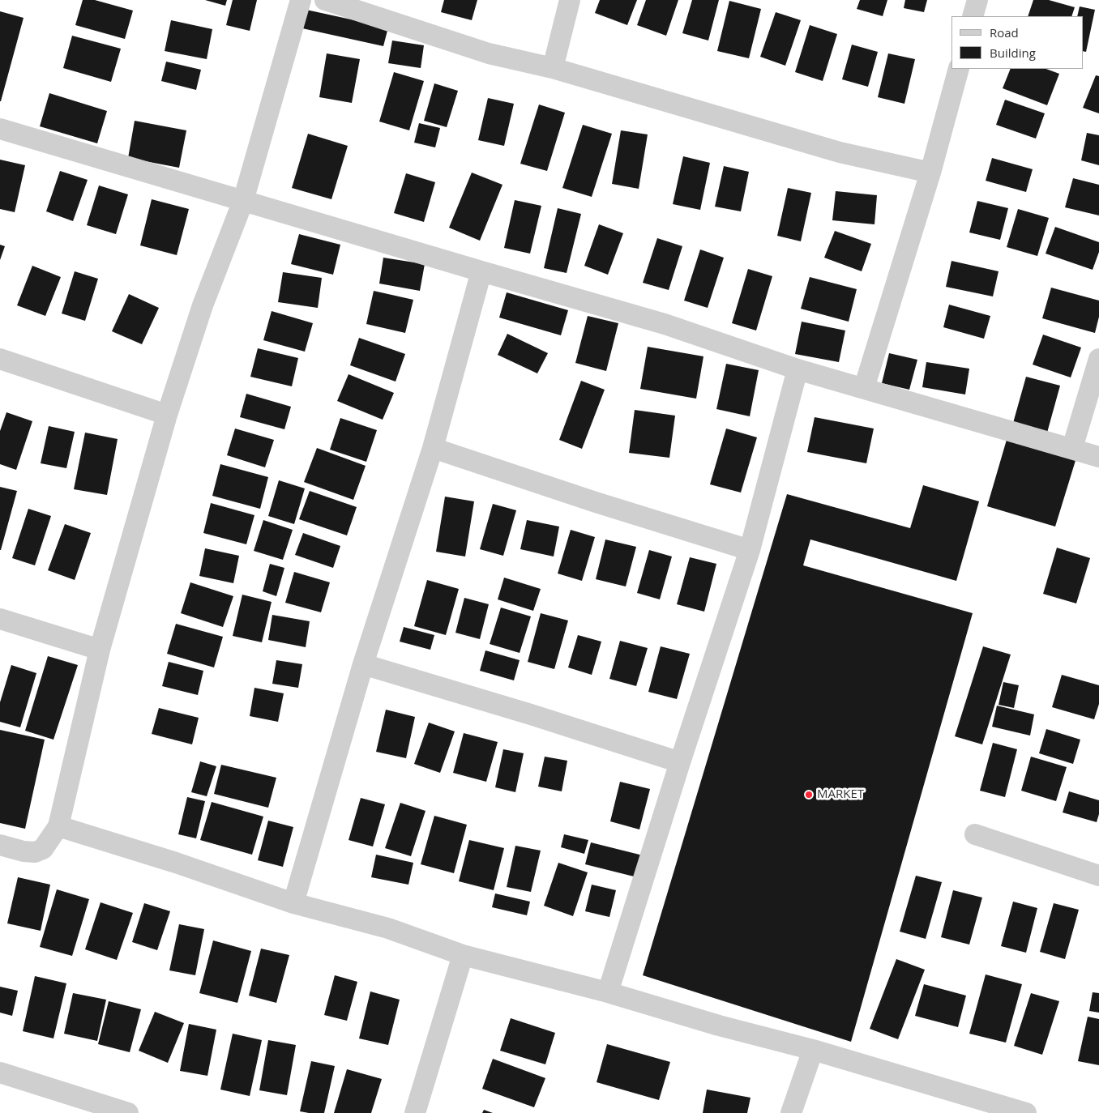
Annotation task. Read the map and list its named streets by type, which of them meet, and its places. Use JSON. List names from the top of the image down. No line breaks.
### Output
{"places":["MARKET"],"legend":["Road","Building"]}
